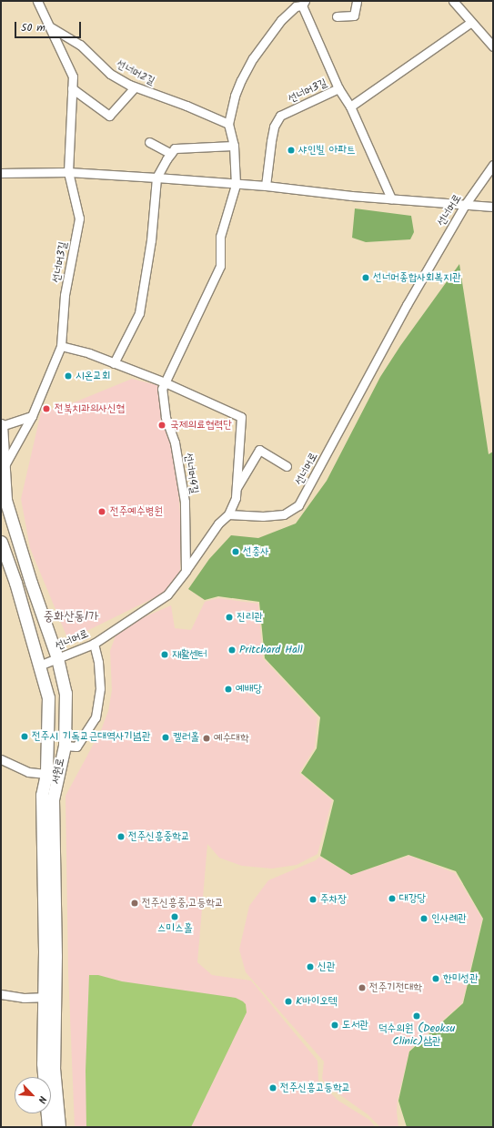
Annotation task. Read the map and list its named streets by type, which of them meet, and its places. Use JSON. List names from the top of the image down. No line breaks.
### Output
{"streets":{"street":["선너머2길","선너머3길","선너머로","선너머4길","서원로"]},"crossings":[["선너머2길","선너머3길"],["선너머로","선너머4길"],["선너머로","서원로"]],"districts":["중화산동1가"],"places":["샤인빌 아파트","선너머종합사회복지관","시온교회","전북치과의사신협","국제의료협력단","전주예수병원","선충사","진리관","Pritchard Hall","재활센터","예배당","전주시 기독교근대역사기념관","켈러홀","예수대학","전주신흥중학교","대강당","주차장","전주신흥중,고등학교","스미스홀","인사례관","신관","한미성관","전주기전대학","K바이오텍","덕수의원 (Deoksu Clinic)삼관","도서관","전주신흥고등학교"],"scale_bar":"50 m","north":"bottom right"}
